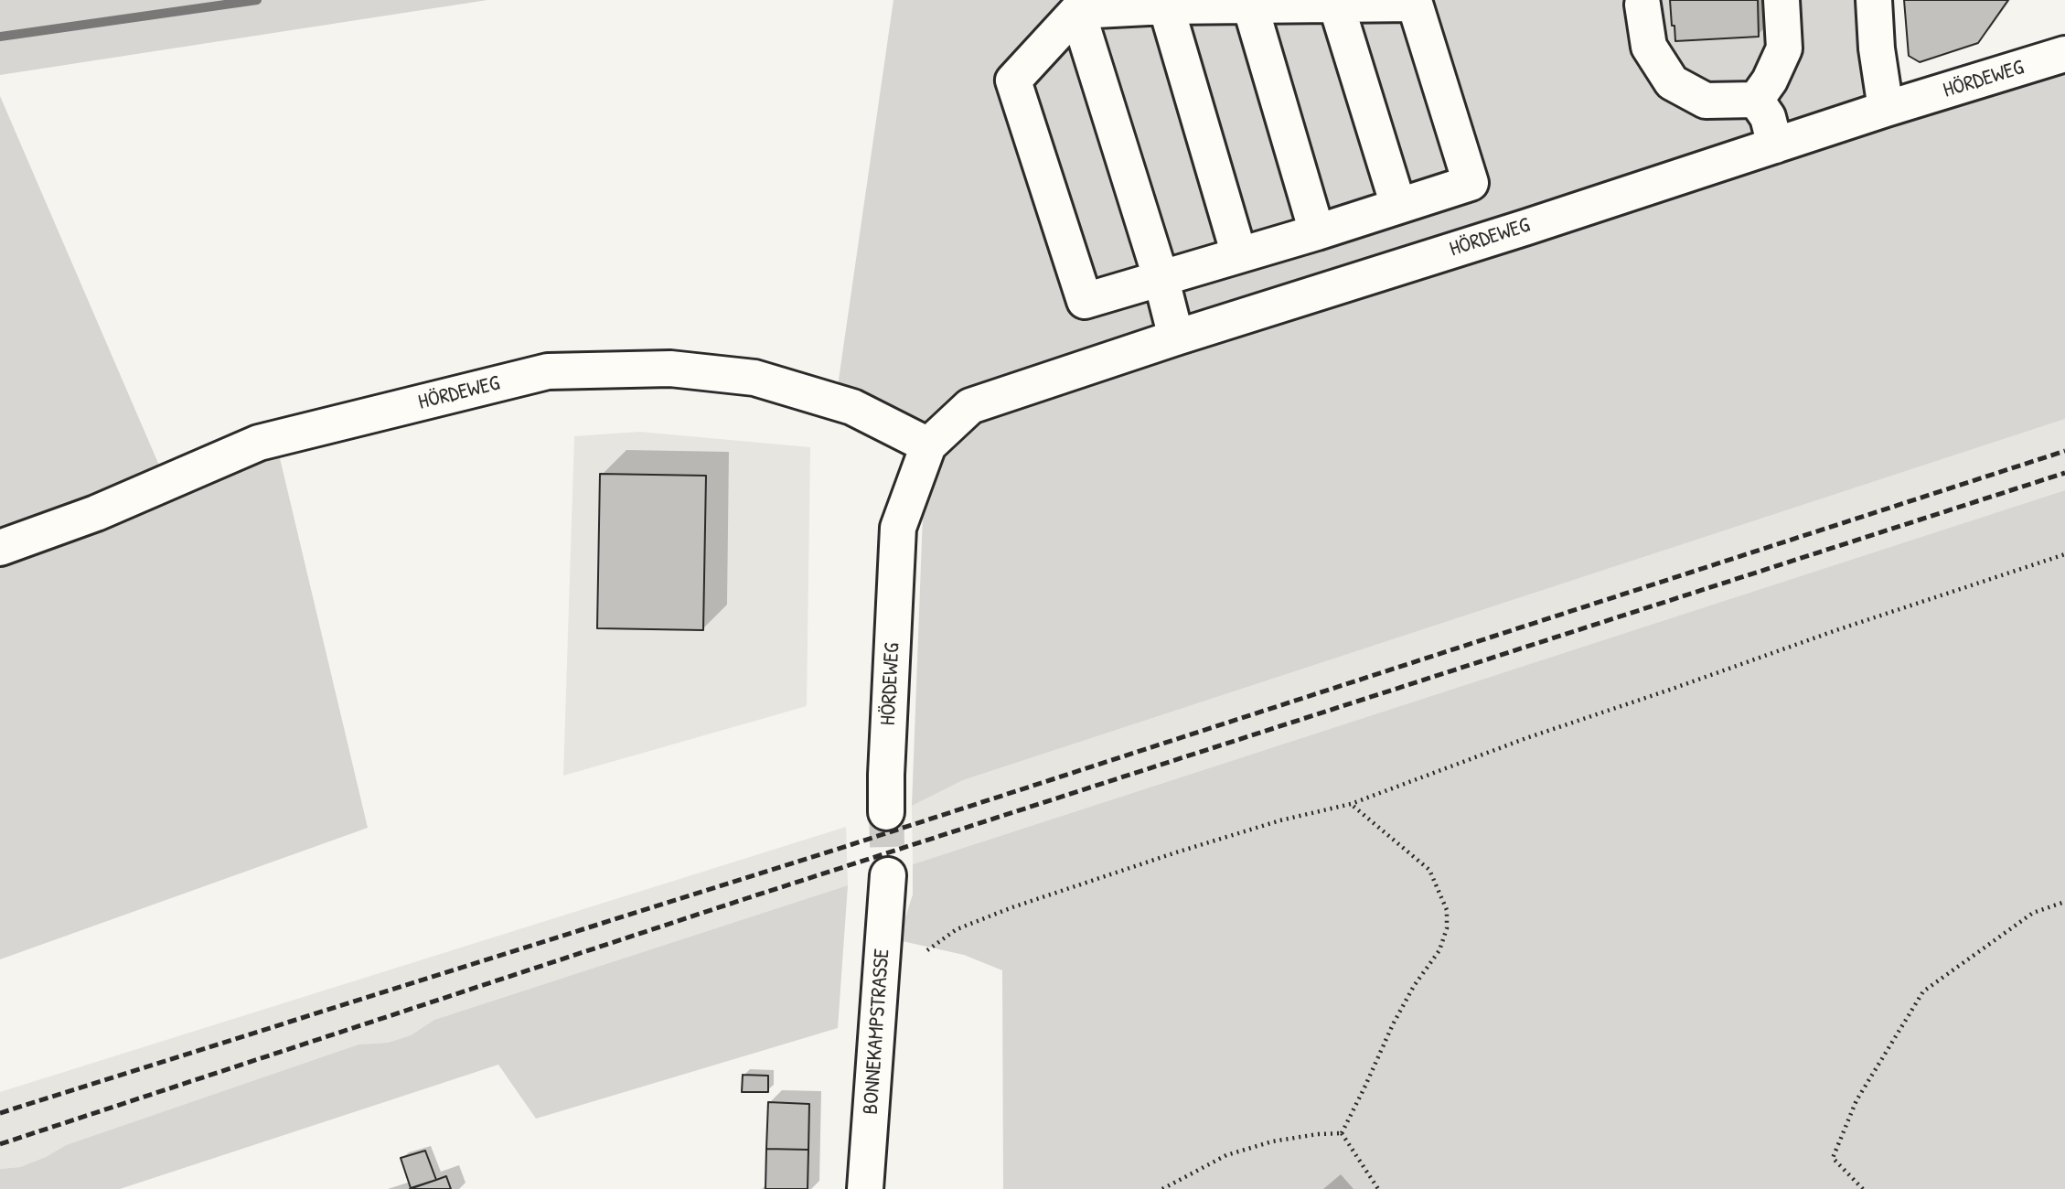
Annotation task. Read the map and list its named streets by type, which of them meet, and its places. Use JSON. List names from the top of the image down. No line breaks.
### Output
{"streets":{"street":["HÖRDEWEG","BONNEKAMPSTRASSE"]}}
